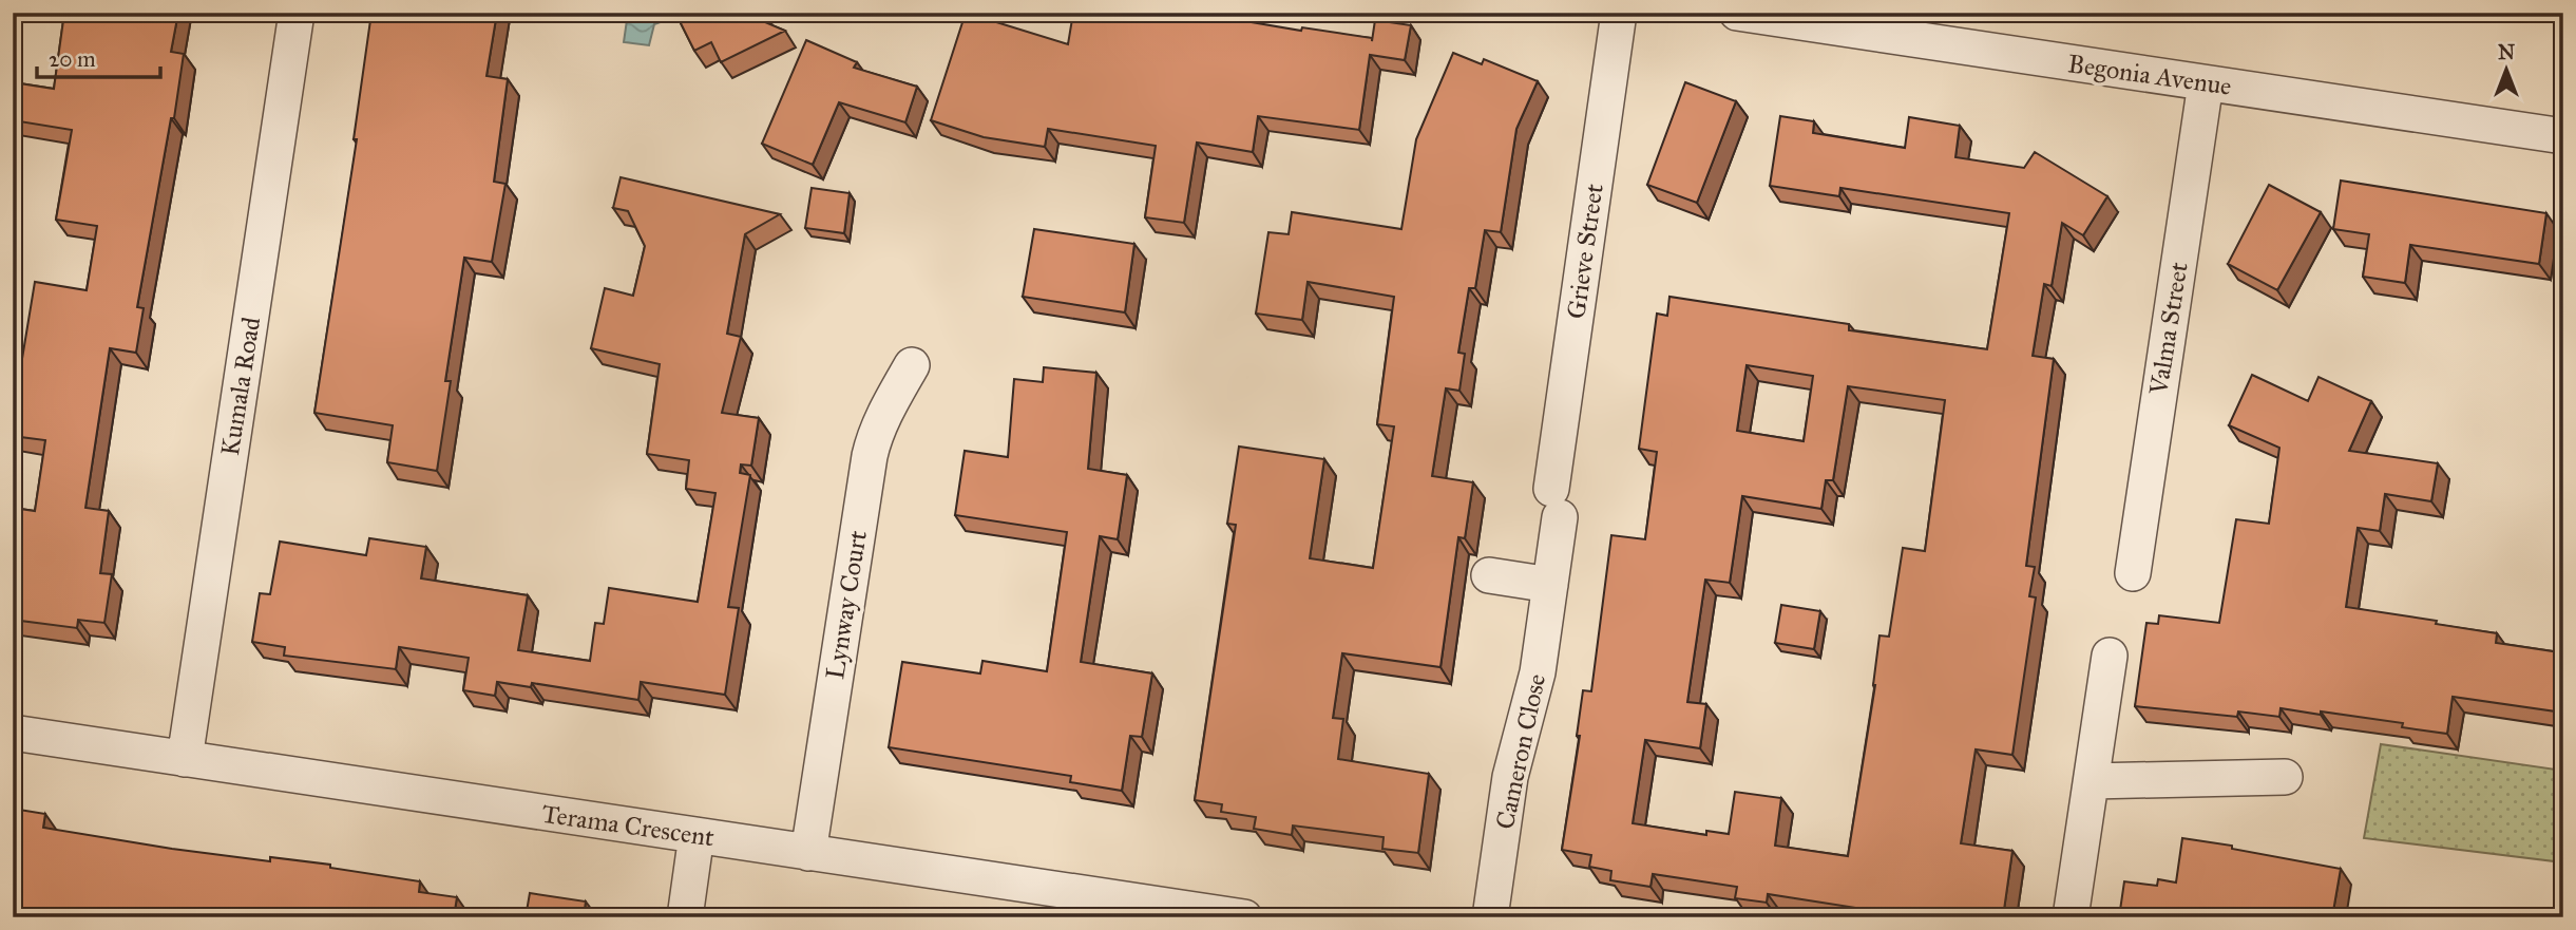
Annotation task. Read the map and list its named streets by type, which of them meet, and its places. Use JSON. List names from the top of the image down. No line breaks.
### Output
{"streets":{"street":["Begonia Avenue","Grieve Street","Valma Street","Kumala Road","Lynway Court","Cameron Close","Terama Crescent"]},"crossings":[["Begonia Avenue","Valma Street"],["Grieve Street","Cameron Close"],["Kumala Road","Terama Crescent"],["Lynway Court","Terama Crescent"]],"scale_bar":"20 m","north":"top"}
